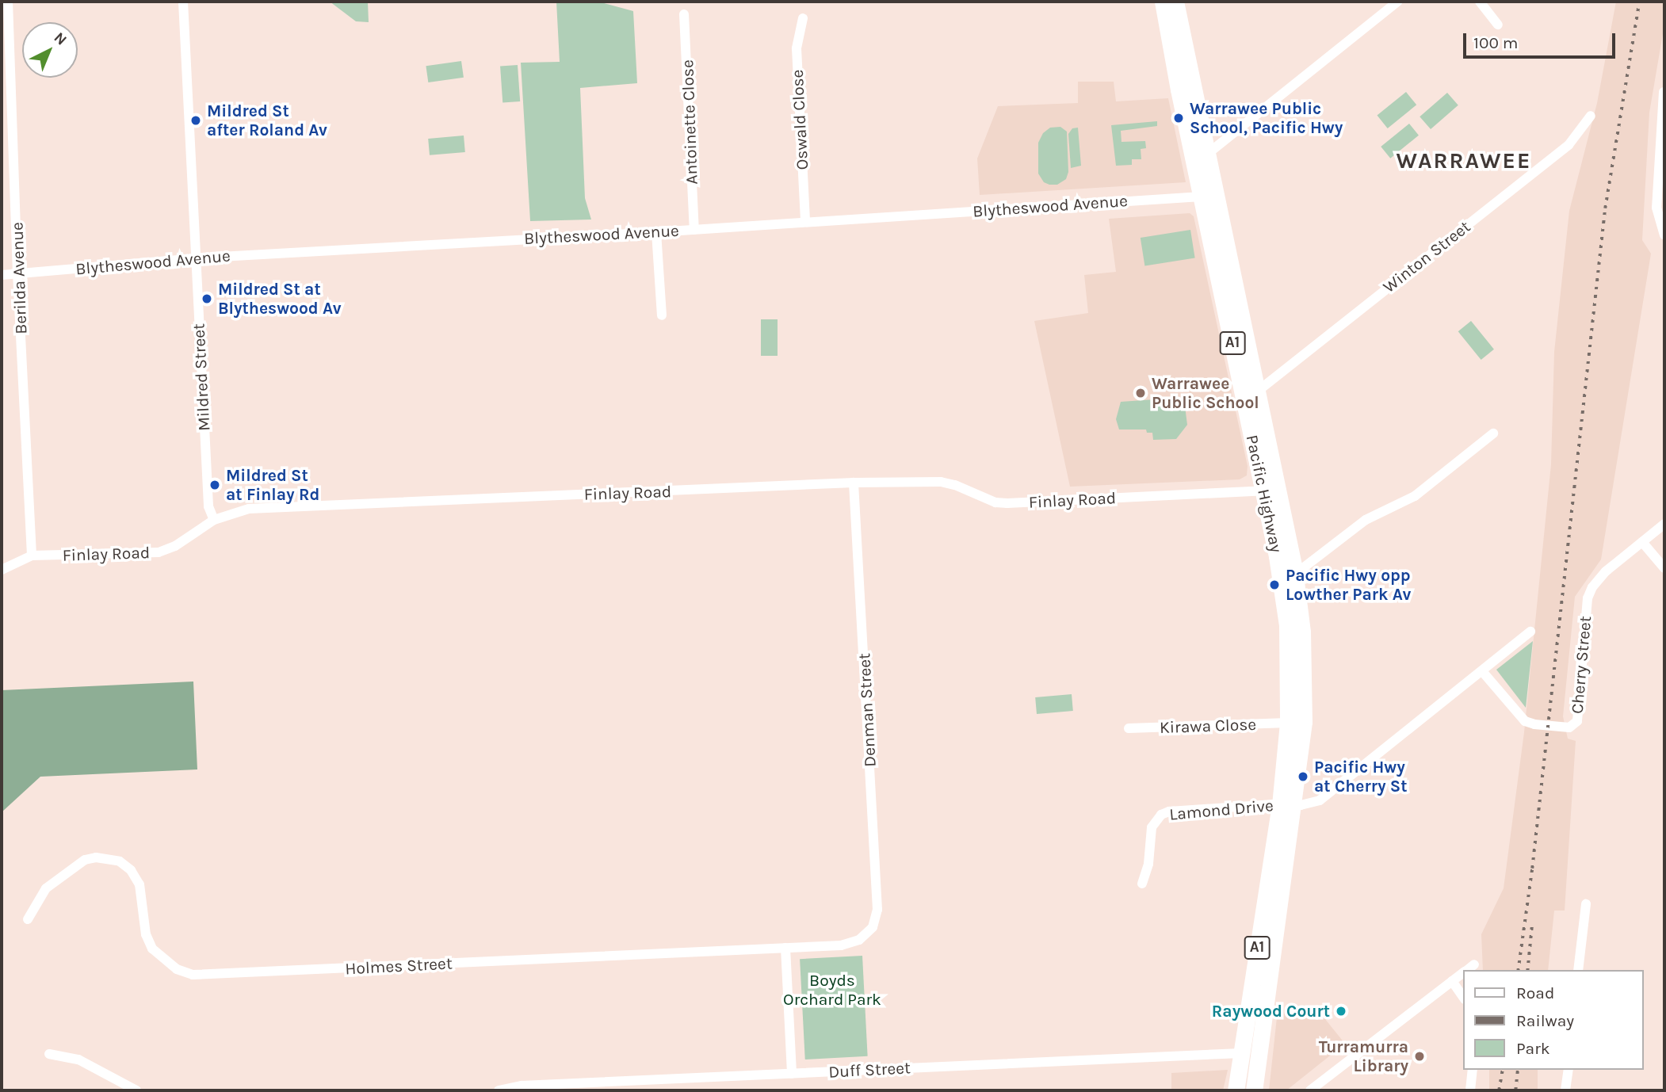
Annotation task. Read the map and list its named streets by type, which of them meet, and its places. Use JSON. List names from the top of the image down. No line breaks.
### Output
{"streets":{"highway":["A1","Pacific Highway"],"street":["Oswald Close","Antoinette Close","Blytheswood Avenue","Winton Street","Berilda Avenue","Mildred Street","Finlay Road","Cherry Street","Denman Street","Kirawa Close","Lamond Drive","Holmes Street","Duff Street"]},"crossings":[["Oswald Close","Blytheswood Avenue"],["Antoinette Close","Blytheswood Avenue"],["Blytheswood Avenue","Berilda Avenue"],["Blytheswood Avenue","Mildred Street"],["Blytheswood Avenue","Pacific Highway"],["Winton Street","Pacific Highway"],["Berilda Avenue","Finlay Road"],["Mildred Street","Finlay Road"],["Finlay Road","Pacific Highway"],["Finlay Road","Denman Street"],["Pacific Highway","Kirawa Close"],["Pacific Highway","Lamond Drive"],["Pacific Highway","Duff Street"],["Denman Street","Holmes Street"]],"districts":["WARRAWEE"],"parks":["Boyds Orchard Park"],"places":["Warrawee Public School, Pacific Hwy","Mildred St after Roland Av","Mildred St at Blytheswood Av","Warrawee Public School","Mildred St at Finlay Rd","Pacific Hwy opp Lowther Park Av","Pacific Hwy at Cherry St","Raywood Court","Turramurra Library"],"legend":["Road","Railway","Park"],"scale_bar":"100 m","north":"top right"}
